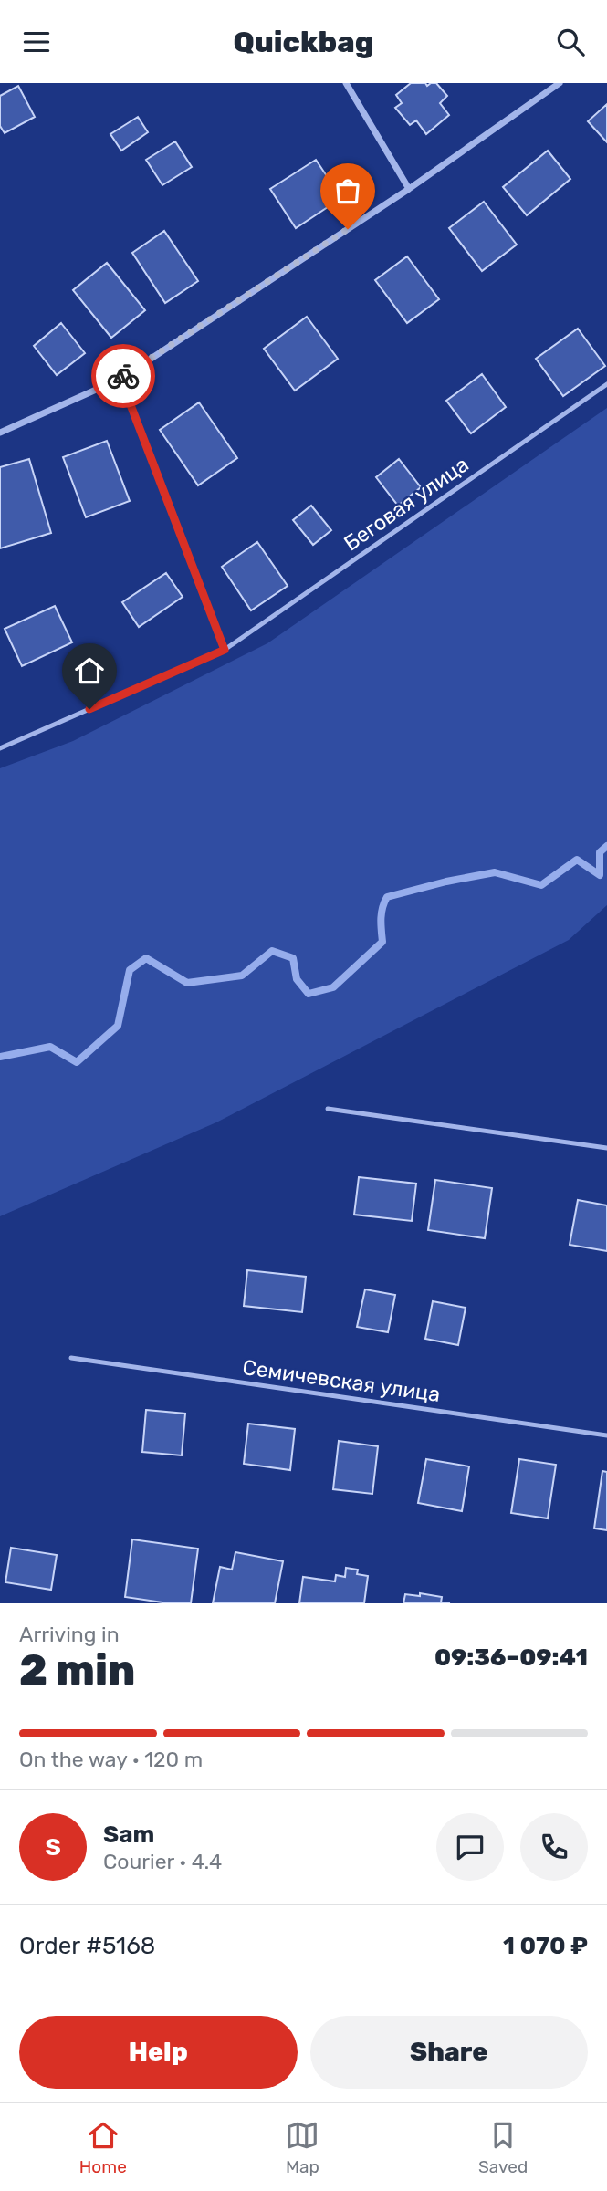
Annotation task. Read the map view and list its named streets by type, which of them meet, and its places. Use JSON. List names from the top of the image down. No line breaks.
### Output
{"streets":{"lane":["Беговая улица","Семичевская улица"]},"page":{"header":"Quickbag","heading":["2 min","Arriving in","09:36–09:41"],"panel":["Sam","Courier · 4.4","Order #5168","1 070 ₽"],"bar":"On the way · 120 m","round":"S","buttons":["Help","Share"],"tabs":["Home","Map","Saved"]}}
